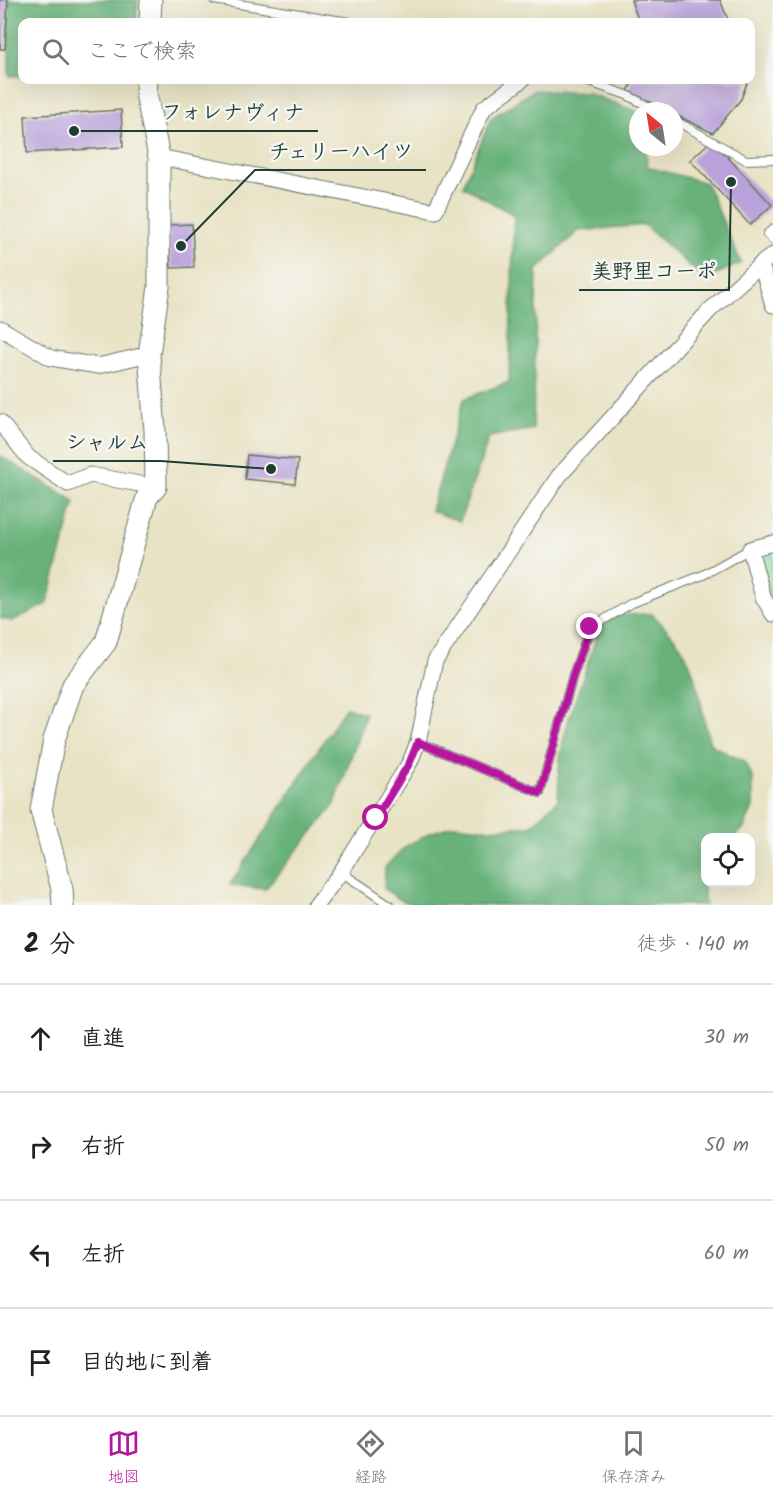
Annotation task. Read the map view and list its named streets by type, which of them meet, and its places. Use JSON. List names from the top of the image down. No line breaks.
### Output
{"places":["フォレナヴィナ","美野里コーポ","チェリーハイツ","シャルム"],"north":"top left","page":{"search":"ここで検索","heading":["2 分","徒歩 · 140 m"],"list":[["直進","30 m"],["右折","50 m"],["左折","60 m"],"目的地に到着"],"nav":["地図","経路","保存済み"]}}
